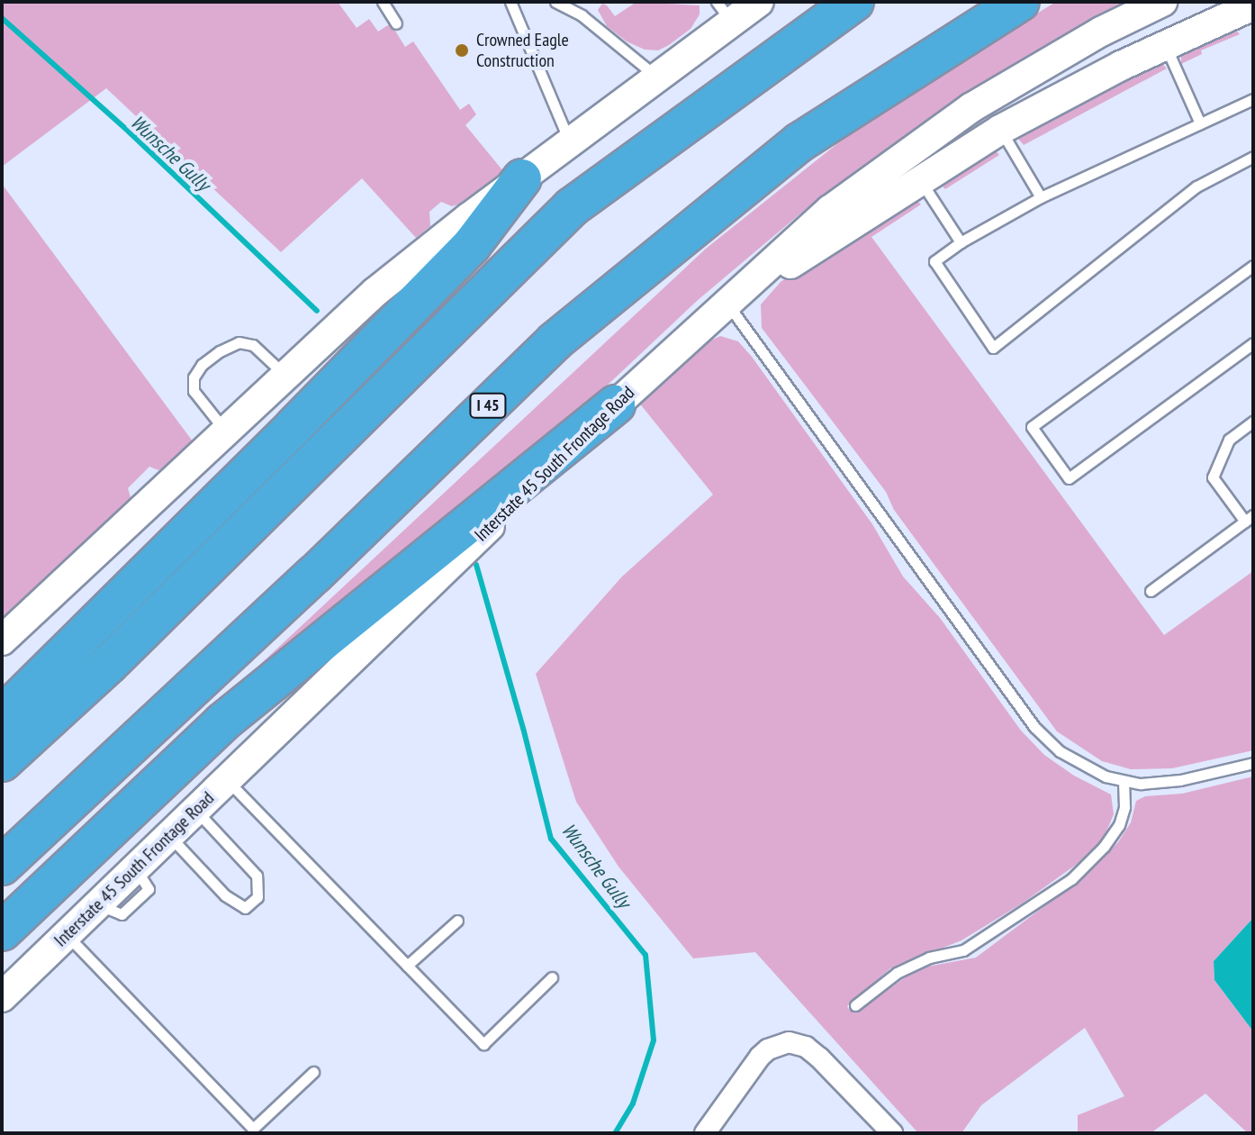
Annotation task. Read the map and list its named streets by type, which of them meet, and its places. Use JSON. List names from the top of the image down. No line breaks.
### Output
{"streets":{"highway":["I 45"],"main road":["Interstate 45 South Frontage Road"]},"water":["Wunsche Gully"],"places":["Crowned Eagle Construction"]}
